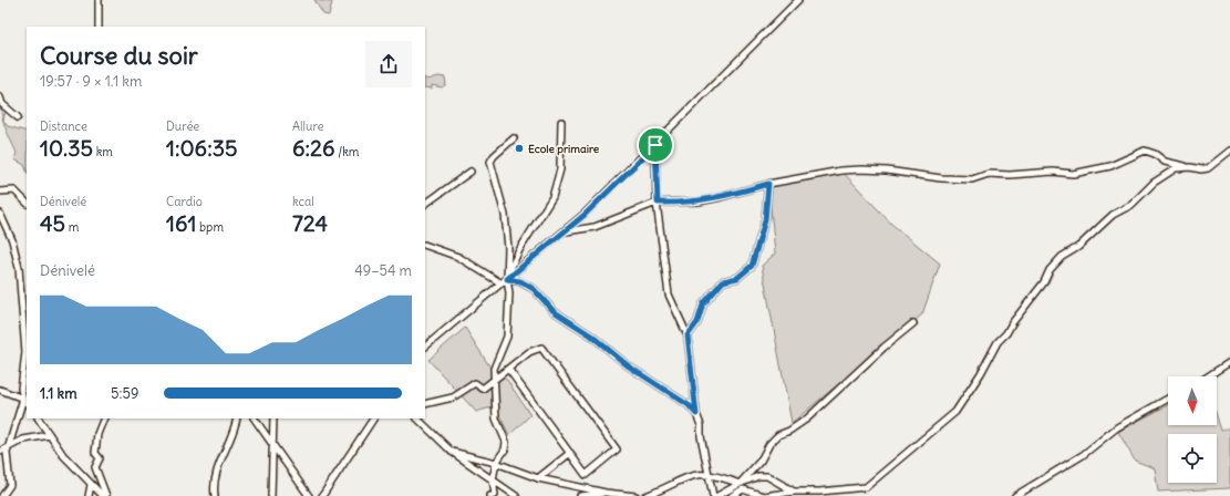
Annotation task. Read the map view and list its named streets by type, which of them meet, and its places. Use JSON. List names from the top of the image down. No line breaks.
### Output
{"places":["Ecole primaire"],"north":"bottom","page":{"heading":["Course du soir","19:57 · 9 × 1.1 km"],"stats":[["Distance","10.35 km"],["Durée","1:06:35"],["Allure","6:26 /km"],["Dénivelé","45 m"],["Cardio","161 bpm"],["kcal","724"]],"chart":["Dénivelé","49–54 m"],"list":[{"name":"1.1 km","note":"5:59"}]}}
